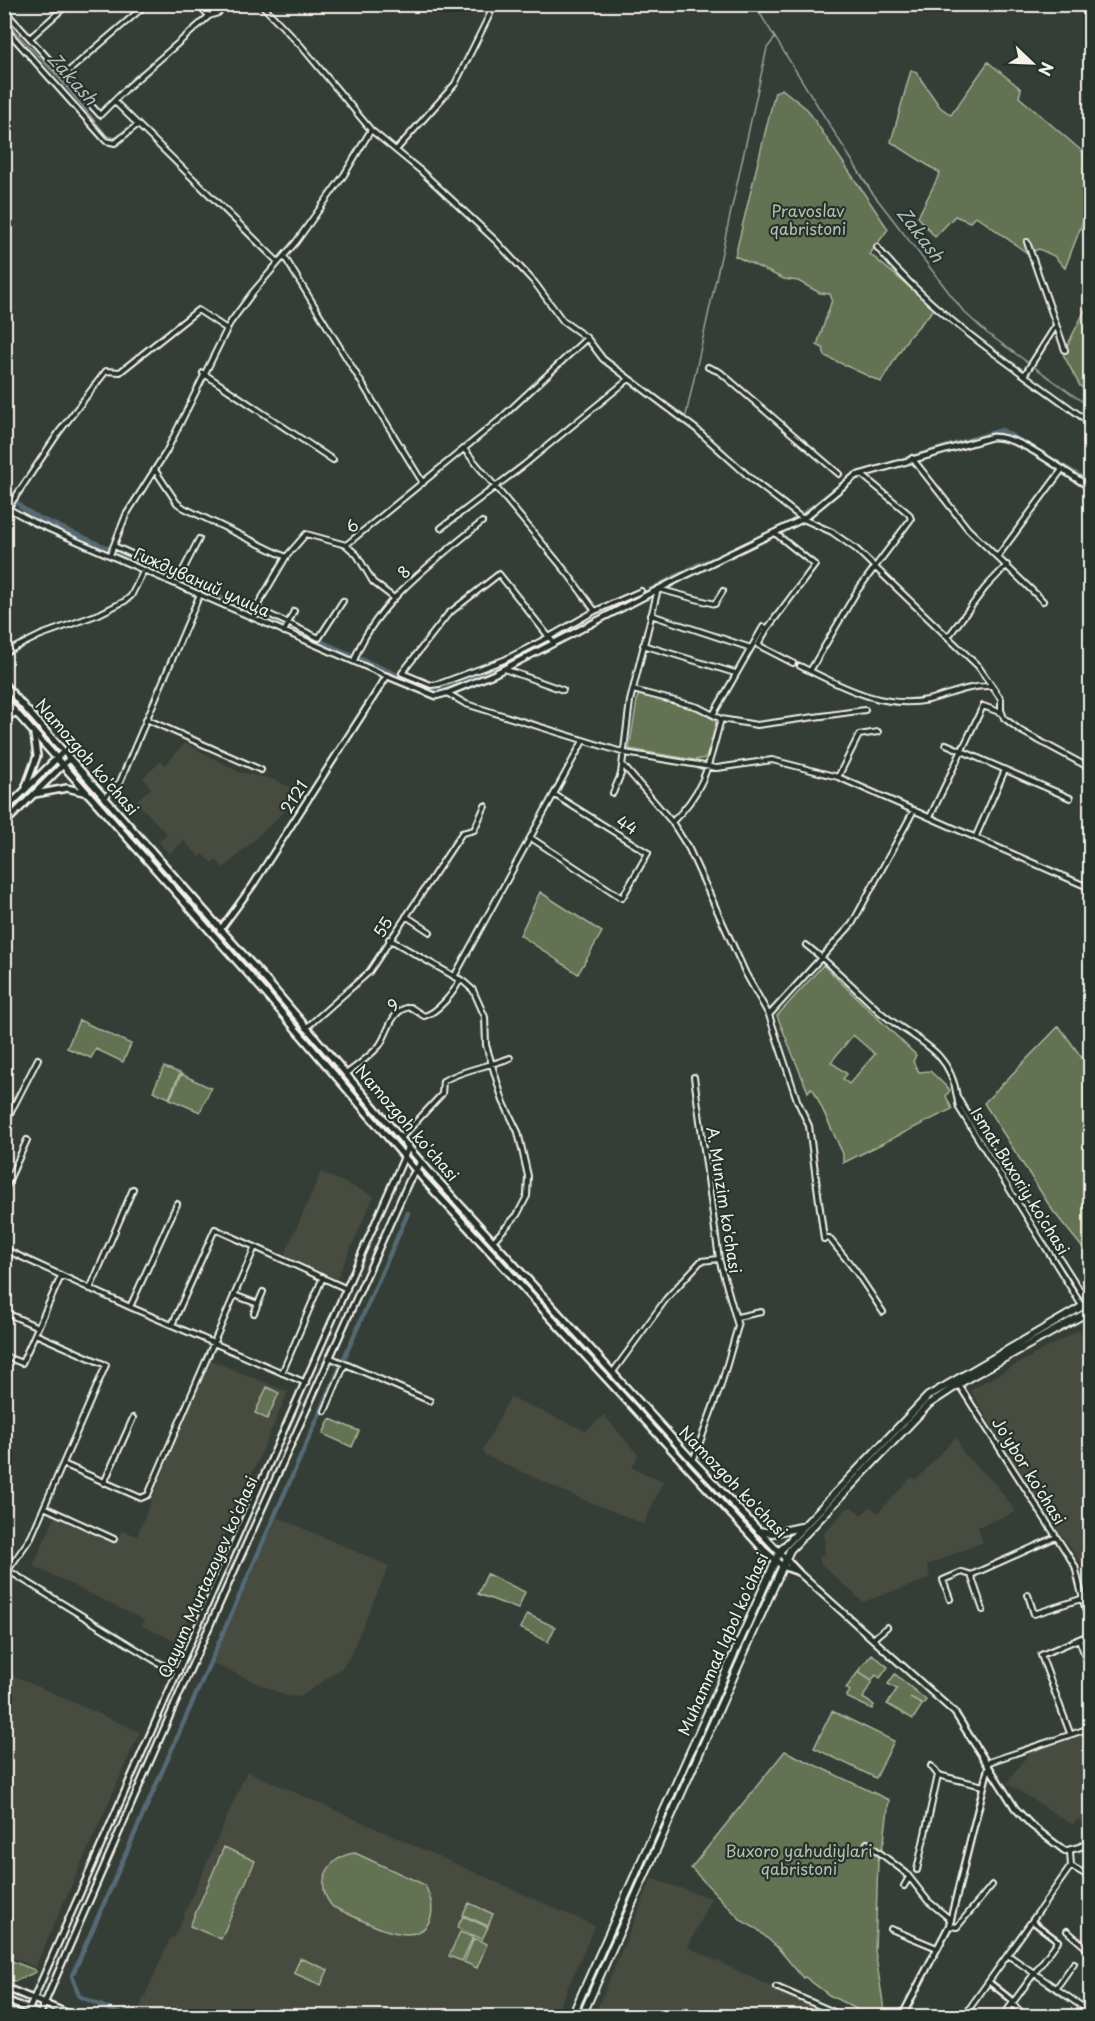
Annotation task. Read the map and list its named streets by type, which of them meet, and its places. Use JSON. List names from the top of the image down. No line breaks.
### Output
{"streets":{"main road":["Namozgoh ko'chasi","Muhammad Iqbol ko'chasi"],"street":["6","8","Гиждуваний улица","2121","44","55","9","Ismat Buxoriy ko'chasi","A. Munzim ko'chasi","Jo'ybor ko'chasi","Qayum Murtazoyev ko'chasi"]},"crossings":[["8","Гиждуваний улица"],["Гиждуваний улица","2121"],["Namozgoh ko'chasi","2121"],["Namozgoh ko'chasi","55"],["Namozgoh ko'chasi","9"],["Namozgoh ko'chasi","A. Munzim ko'chasi"],["Namozgoh ko'chasi","Qayum Murtazoyev ko'chasi"],["Namozgoh ko'chasi","Muhammad Iqbol ko'chasi"],["Ismat Buxoriy ko'chasi","Muhammad Iqbol ko'chasi"],["Jo'ybor ko'chasi","Muhammad Iqbol ko'chasi"]],"water":["Zakash"],"parks":["Pravoslav qabristoni","Buxoro yahudiylari qabristoni"],"north":"bottom right"}
